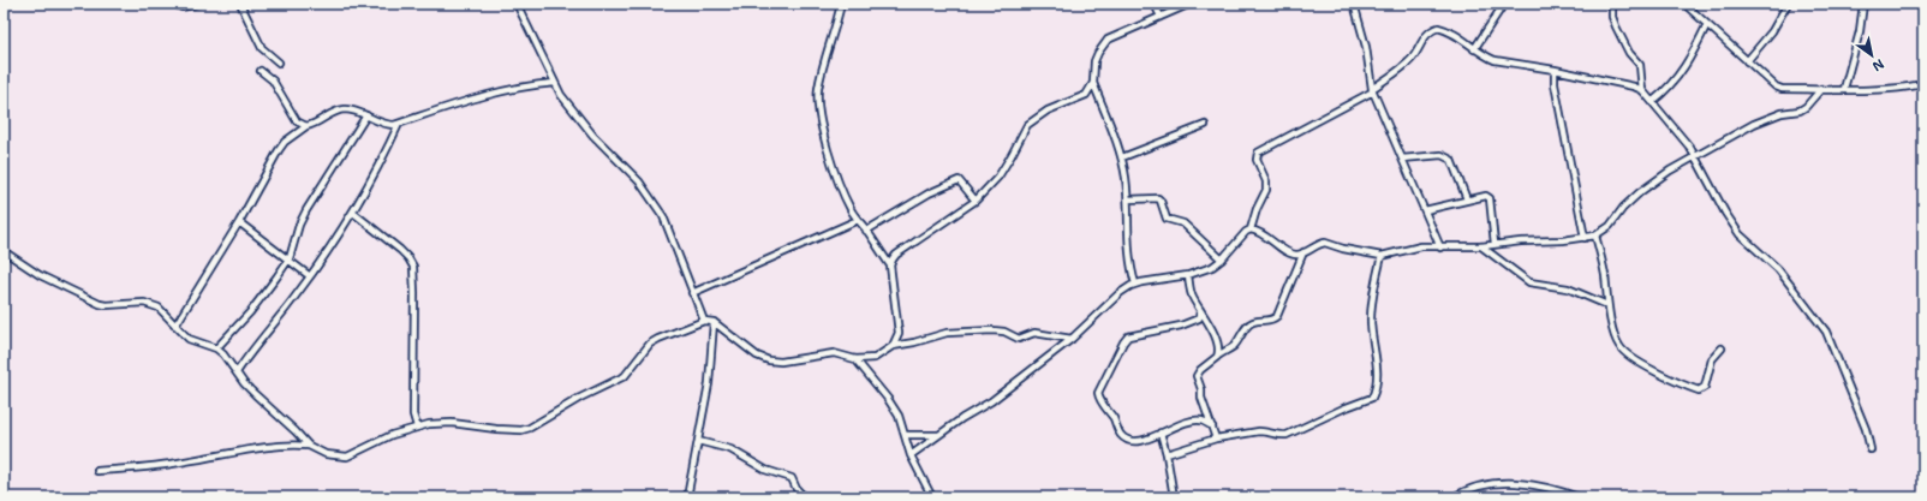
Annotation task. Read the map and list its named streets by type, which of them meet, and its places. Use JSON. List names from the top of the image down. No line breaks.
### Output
{"north":"bottom right"}
